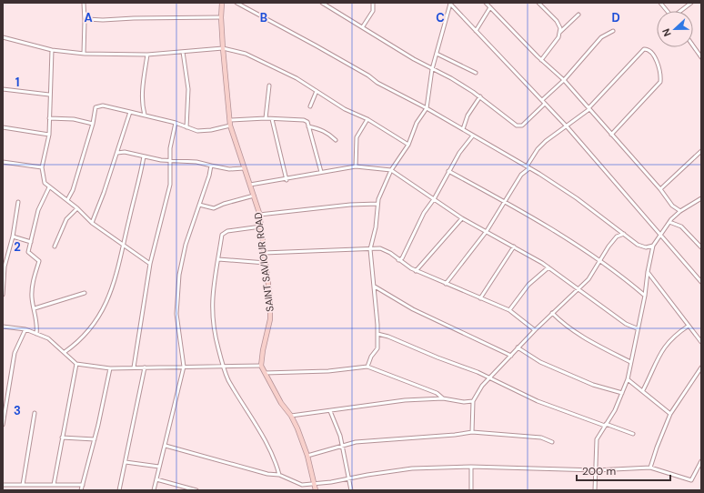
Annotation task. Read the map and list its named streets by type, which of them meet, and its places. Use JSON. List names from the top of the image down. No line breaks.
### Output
{"streets":{"street":["SAINT SAVIOUR ROAD"]},"scale_bar":"200 m","north":"left","grid":{"columns":["A","B","C","D"],"rows":["1","2","3"]}}
